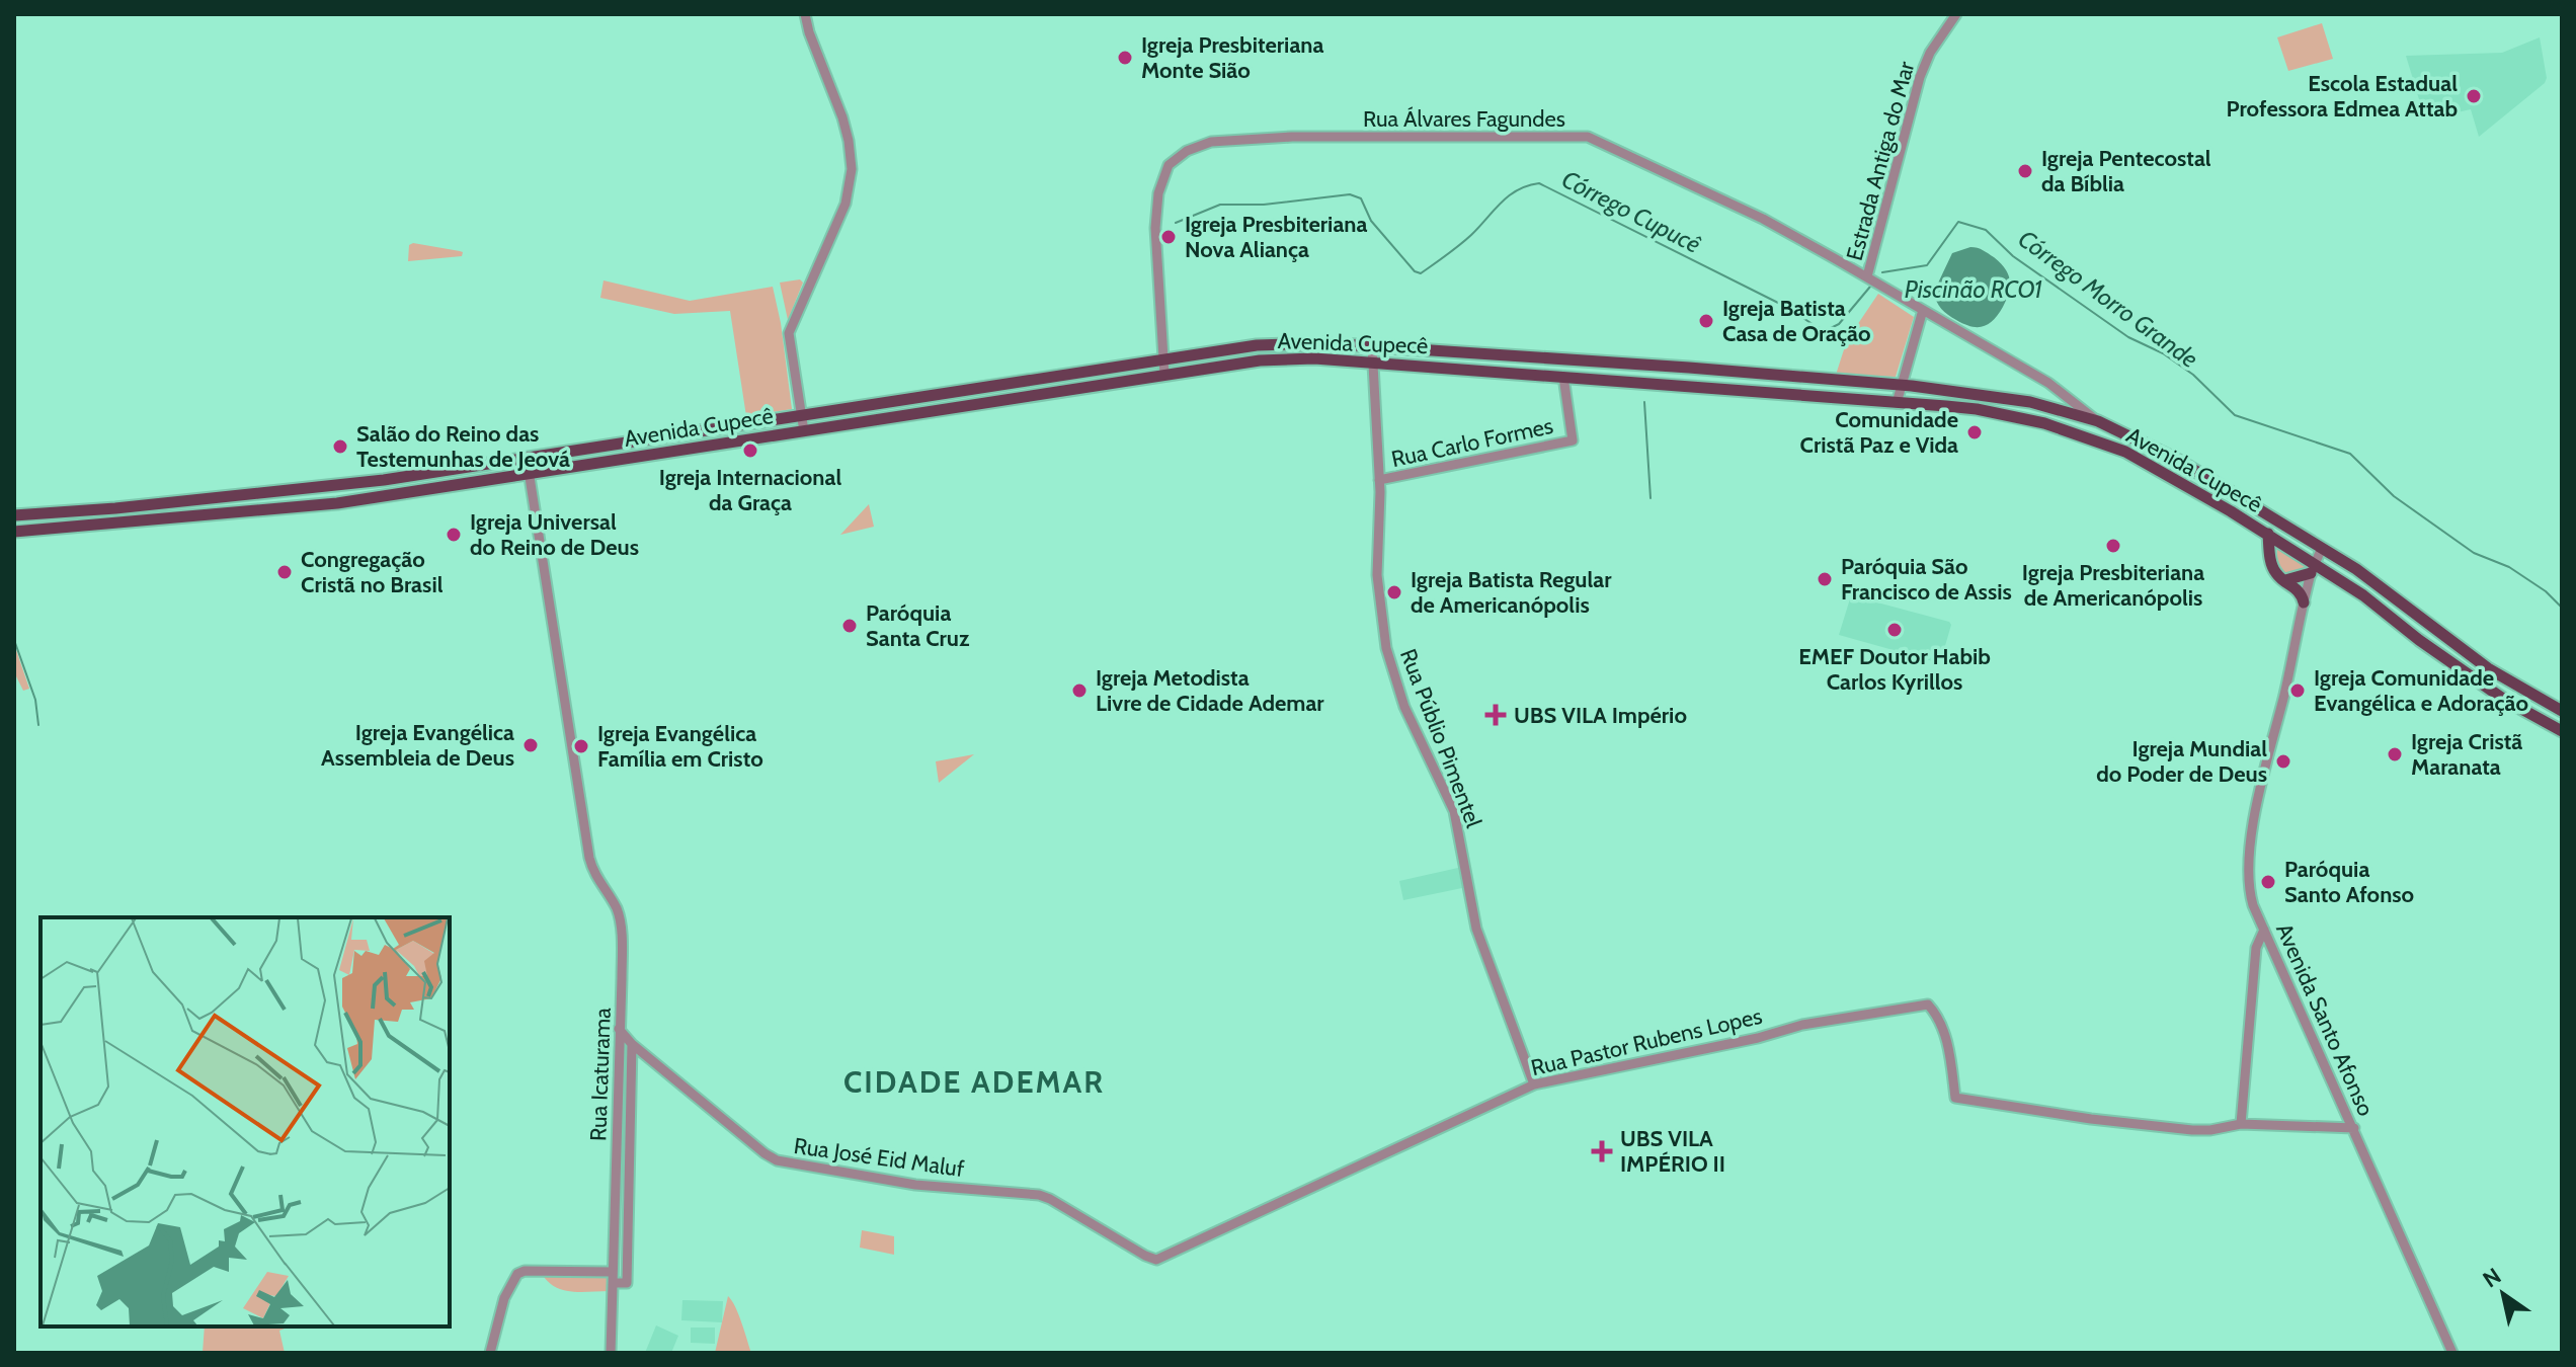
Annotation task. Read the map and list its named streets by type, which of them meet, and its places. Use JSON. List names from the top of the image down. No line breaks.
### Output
{"streets":{"main road":["Avenida Cupecê"],"street":["Rua Álvares Fagundes","Estrada Antiga do Mar","Rua Carlo Formes","Rua Públio Pimentel","Avenida Santo Afonso","Rua Pastor Rubens Lopes","Rua Icaturama","Rua José Eid Maluf"]},"crossings":[["Rua Álvares Fagundes","Estrada Antiga do Mar"],["Rua Álvares Fagundes","Avenida Cupecê"],["Avenida Cupecê","Rua Carlo Formes"],["Avenida Cupecê","Rua Públio Pimentel"],["Avenida Cupecê","Avenida Santo Afonso"],["Avenida Cupecê","Rua Icaturama"],["Rua Carlo Formes","Rua Públio Pimentel"],["Rua Públio Pimentel","Rua Pastor Rubens Lopes"],["Rua Pastor Rubens Lopes","Rua José Eid Maluf"],["Rua Icaturama","Rua José Eid Maluf"]],"districts":["CIDADE ADEMAR"],"water":["Córrego Cupucê","Piscinão RCO1","Córrego Morro Grande"],"places":{"other":["Igreja Presbiteriana Monte Sião","Escola Estadual Professora Edmea Attab","Igreja Pentecostal da Bíblia","Igreja Presbiteriana Nova Aliança","Igreja Batista Casa de Oração","Comunidade Cristã Paz e Vida","Salão do Reino das Testemunhas de Jeová","Igreja Internacional da Graça","Igreja Universal do Reino de Deus","Igreja Presbiteriana de Americanópolis","Congregação Cristã no Brasil","Paróquia São Francisco de Assis","Igreja Batista Regular de Americanópolis","Paróquia Santa Cruz","EMEF Doutor Habib Carlos Kyrillos","Igreja Metodista Livre de Cidade Ademar","Igreja Comunidade Evangélica e Adoração","Igreja Evangélica Assembleia de Deus","Igreja Evangélica Família em Cristo","Igreja Cristã Maranata","Igreja Mundial do Poder de Deus","Paróquia Santo Afonso"],"health":["UBS VILA Império","UBS VILA IMPÉRIO II"]},"north":"top left"}
